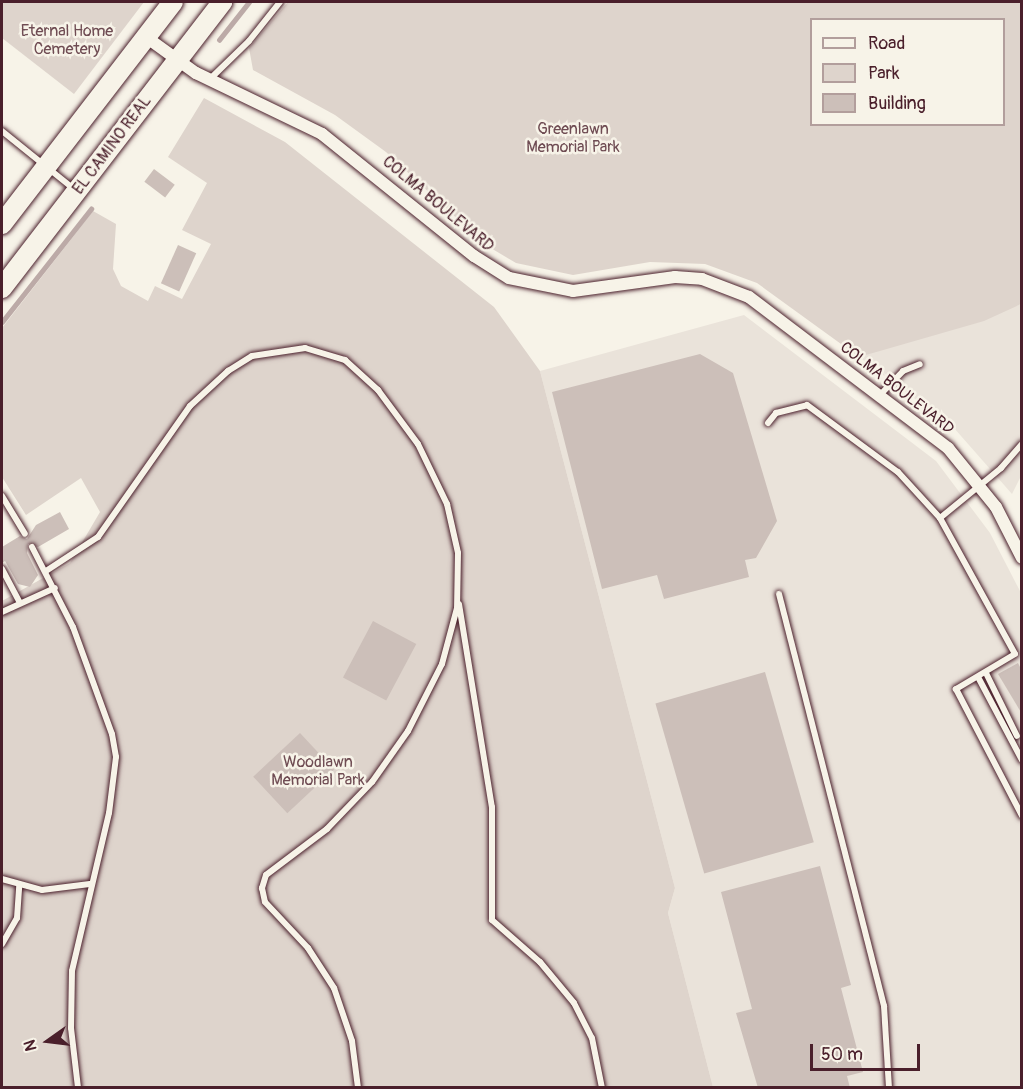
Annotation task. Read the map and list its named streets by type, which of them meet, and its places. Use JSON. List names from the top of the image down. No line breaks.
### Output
{"streets":{"main road":["EL CAMINO REAL"],"street":["COLMA BOULEVARD"]},"crossings":[["EL CAMINO REAL","COLMA BOULEVARD"]],"parks":["Eternal Home Cemetery","Greenlawn Memorial Park","Woodlawn Memorial Park"],"legend":["Road","Park","Building"],"scale_bar":"50 m","north":"left"}
